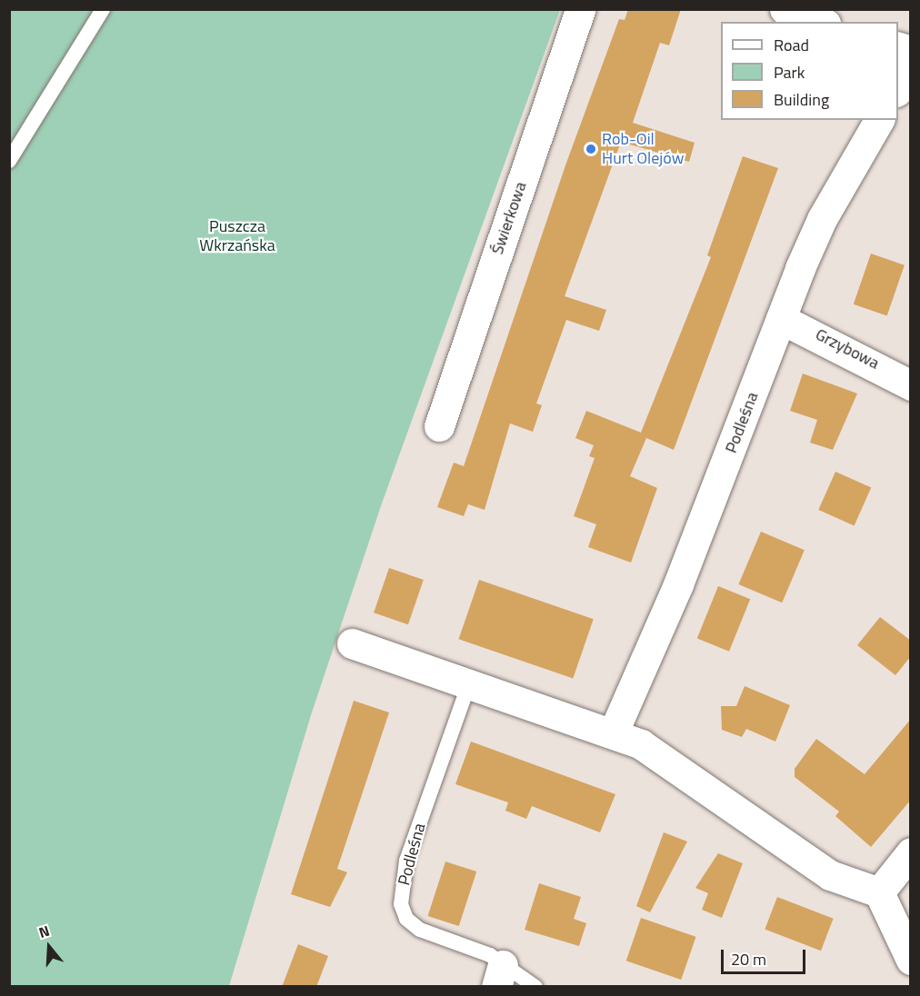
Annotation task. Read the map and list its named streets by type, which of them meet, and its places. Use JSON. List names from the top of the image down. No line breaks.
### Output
{"streets":{"street":["Świerkowa","Grzybowa","Podleśna"]},"crossings":[["Grzybowa","Podleśna"]],"parks":["Puszcza Wkrzańska"],"places":["Rob-Oil Hurt Olejów"],"legend":["Road","Park","Building"],"scale_bar":"20 m","north":"top"}
